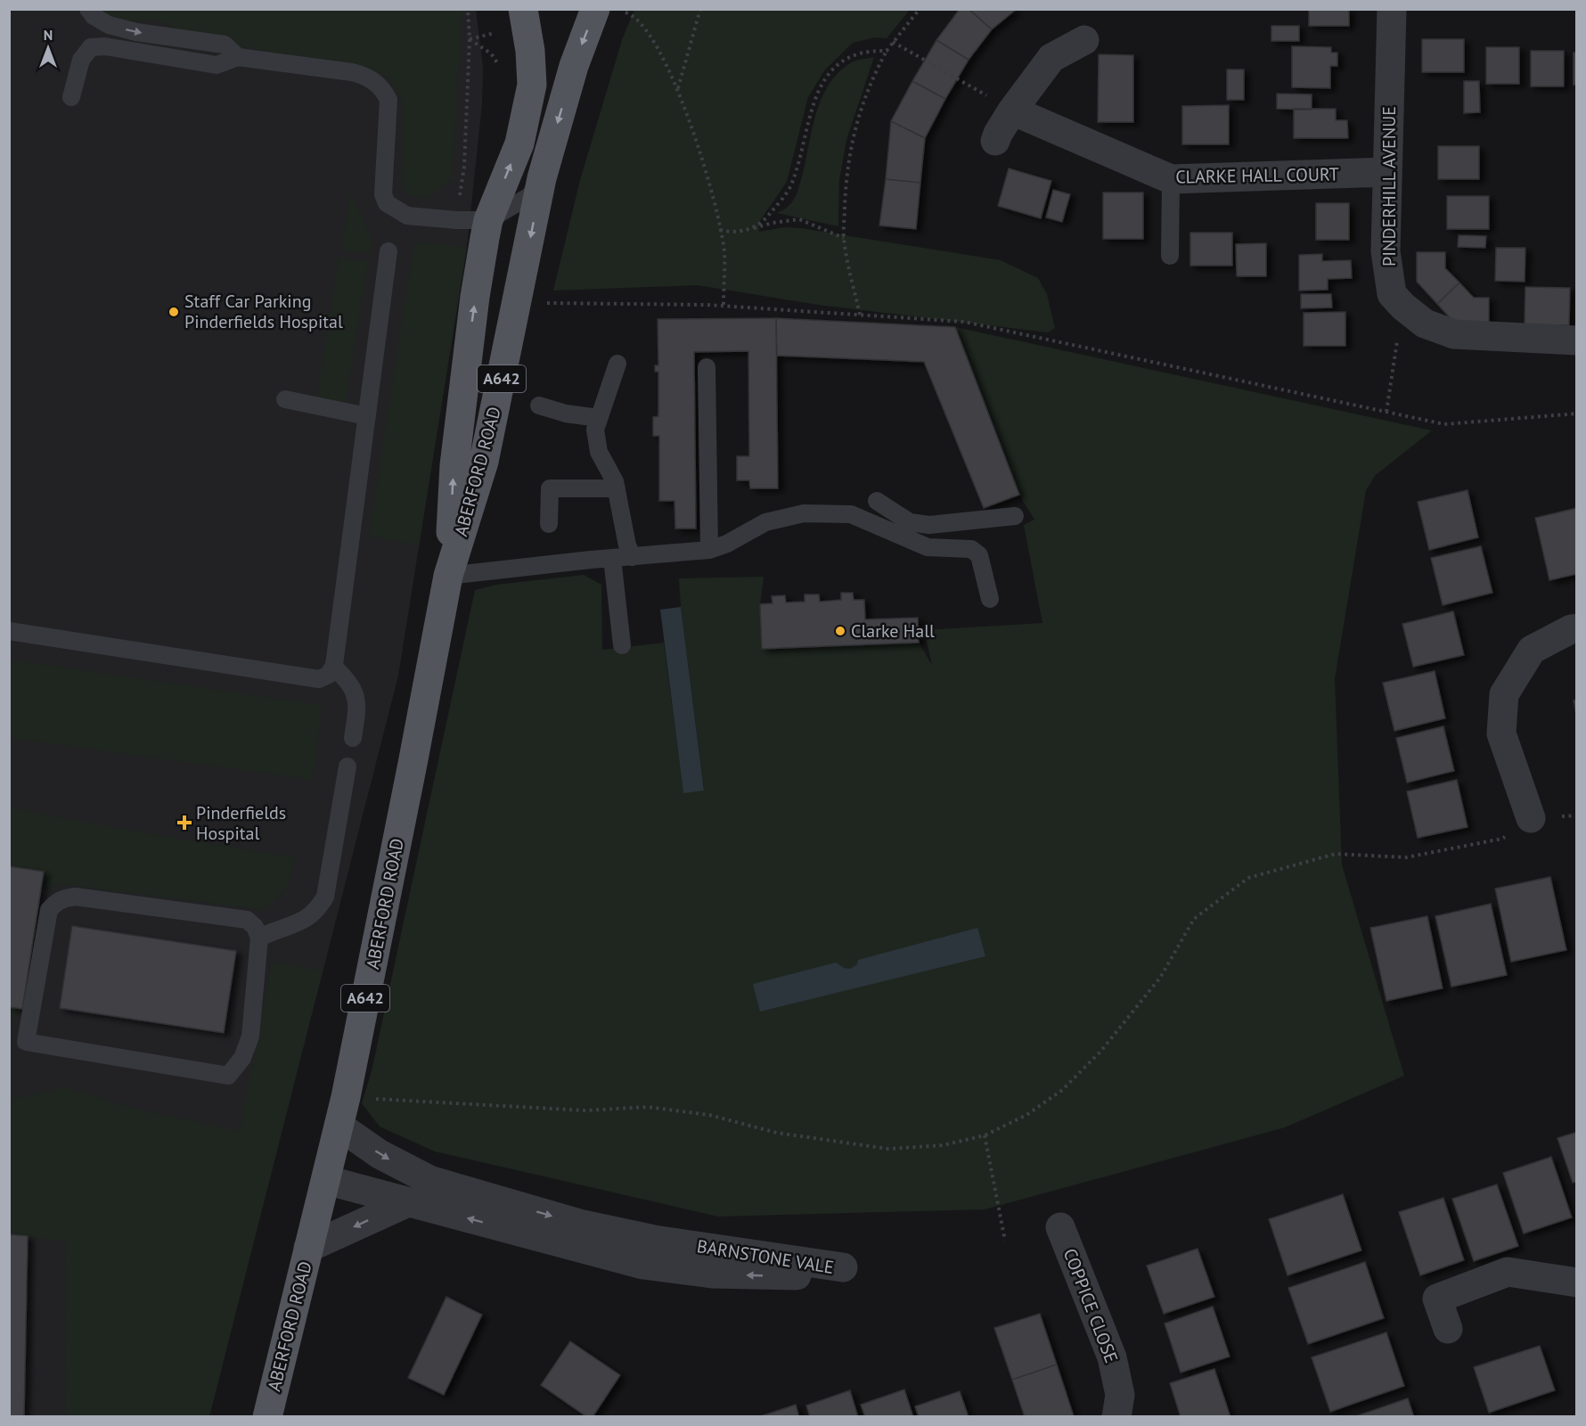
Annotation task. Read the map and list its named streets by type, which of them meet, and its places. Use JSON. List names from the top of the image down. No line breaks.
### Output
{"streets":{"main road":["A642","ABERFORD ROAD"],"street":["CLARKE HALL COURT","PINDERHILL AVENUE","BARNSTONE VALE","COPPICE CLOSE"]},"crossings":[["CLARKE HALL COURT","PINDERHILL AVENUE"],["ABERFORD ROAD","BARNSTONE VALE"]],"places":{"other":["Staff Car Parking Pinderfields Hospital","Clarke Hall"],"health":["Pinderfields Hospital"]},"north":"top"}
